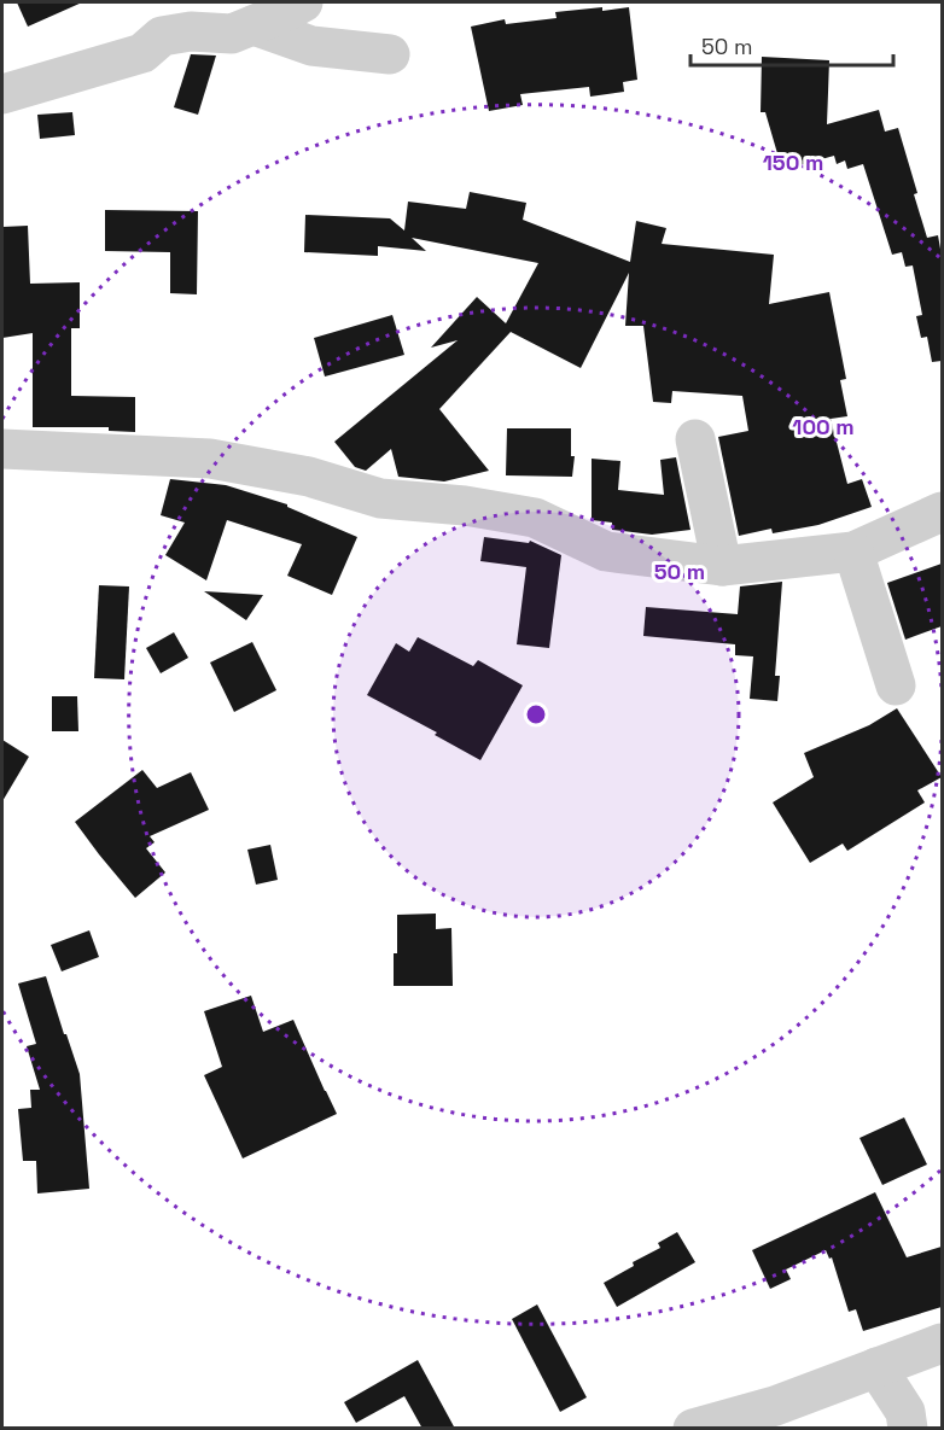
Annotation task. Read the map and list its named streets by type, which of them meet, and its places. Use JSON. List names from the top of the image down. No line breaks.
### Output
{"scale_bar":"50 m","rings":["150 m","100 m","50 m"]}
